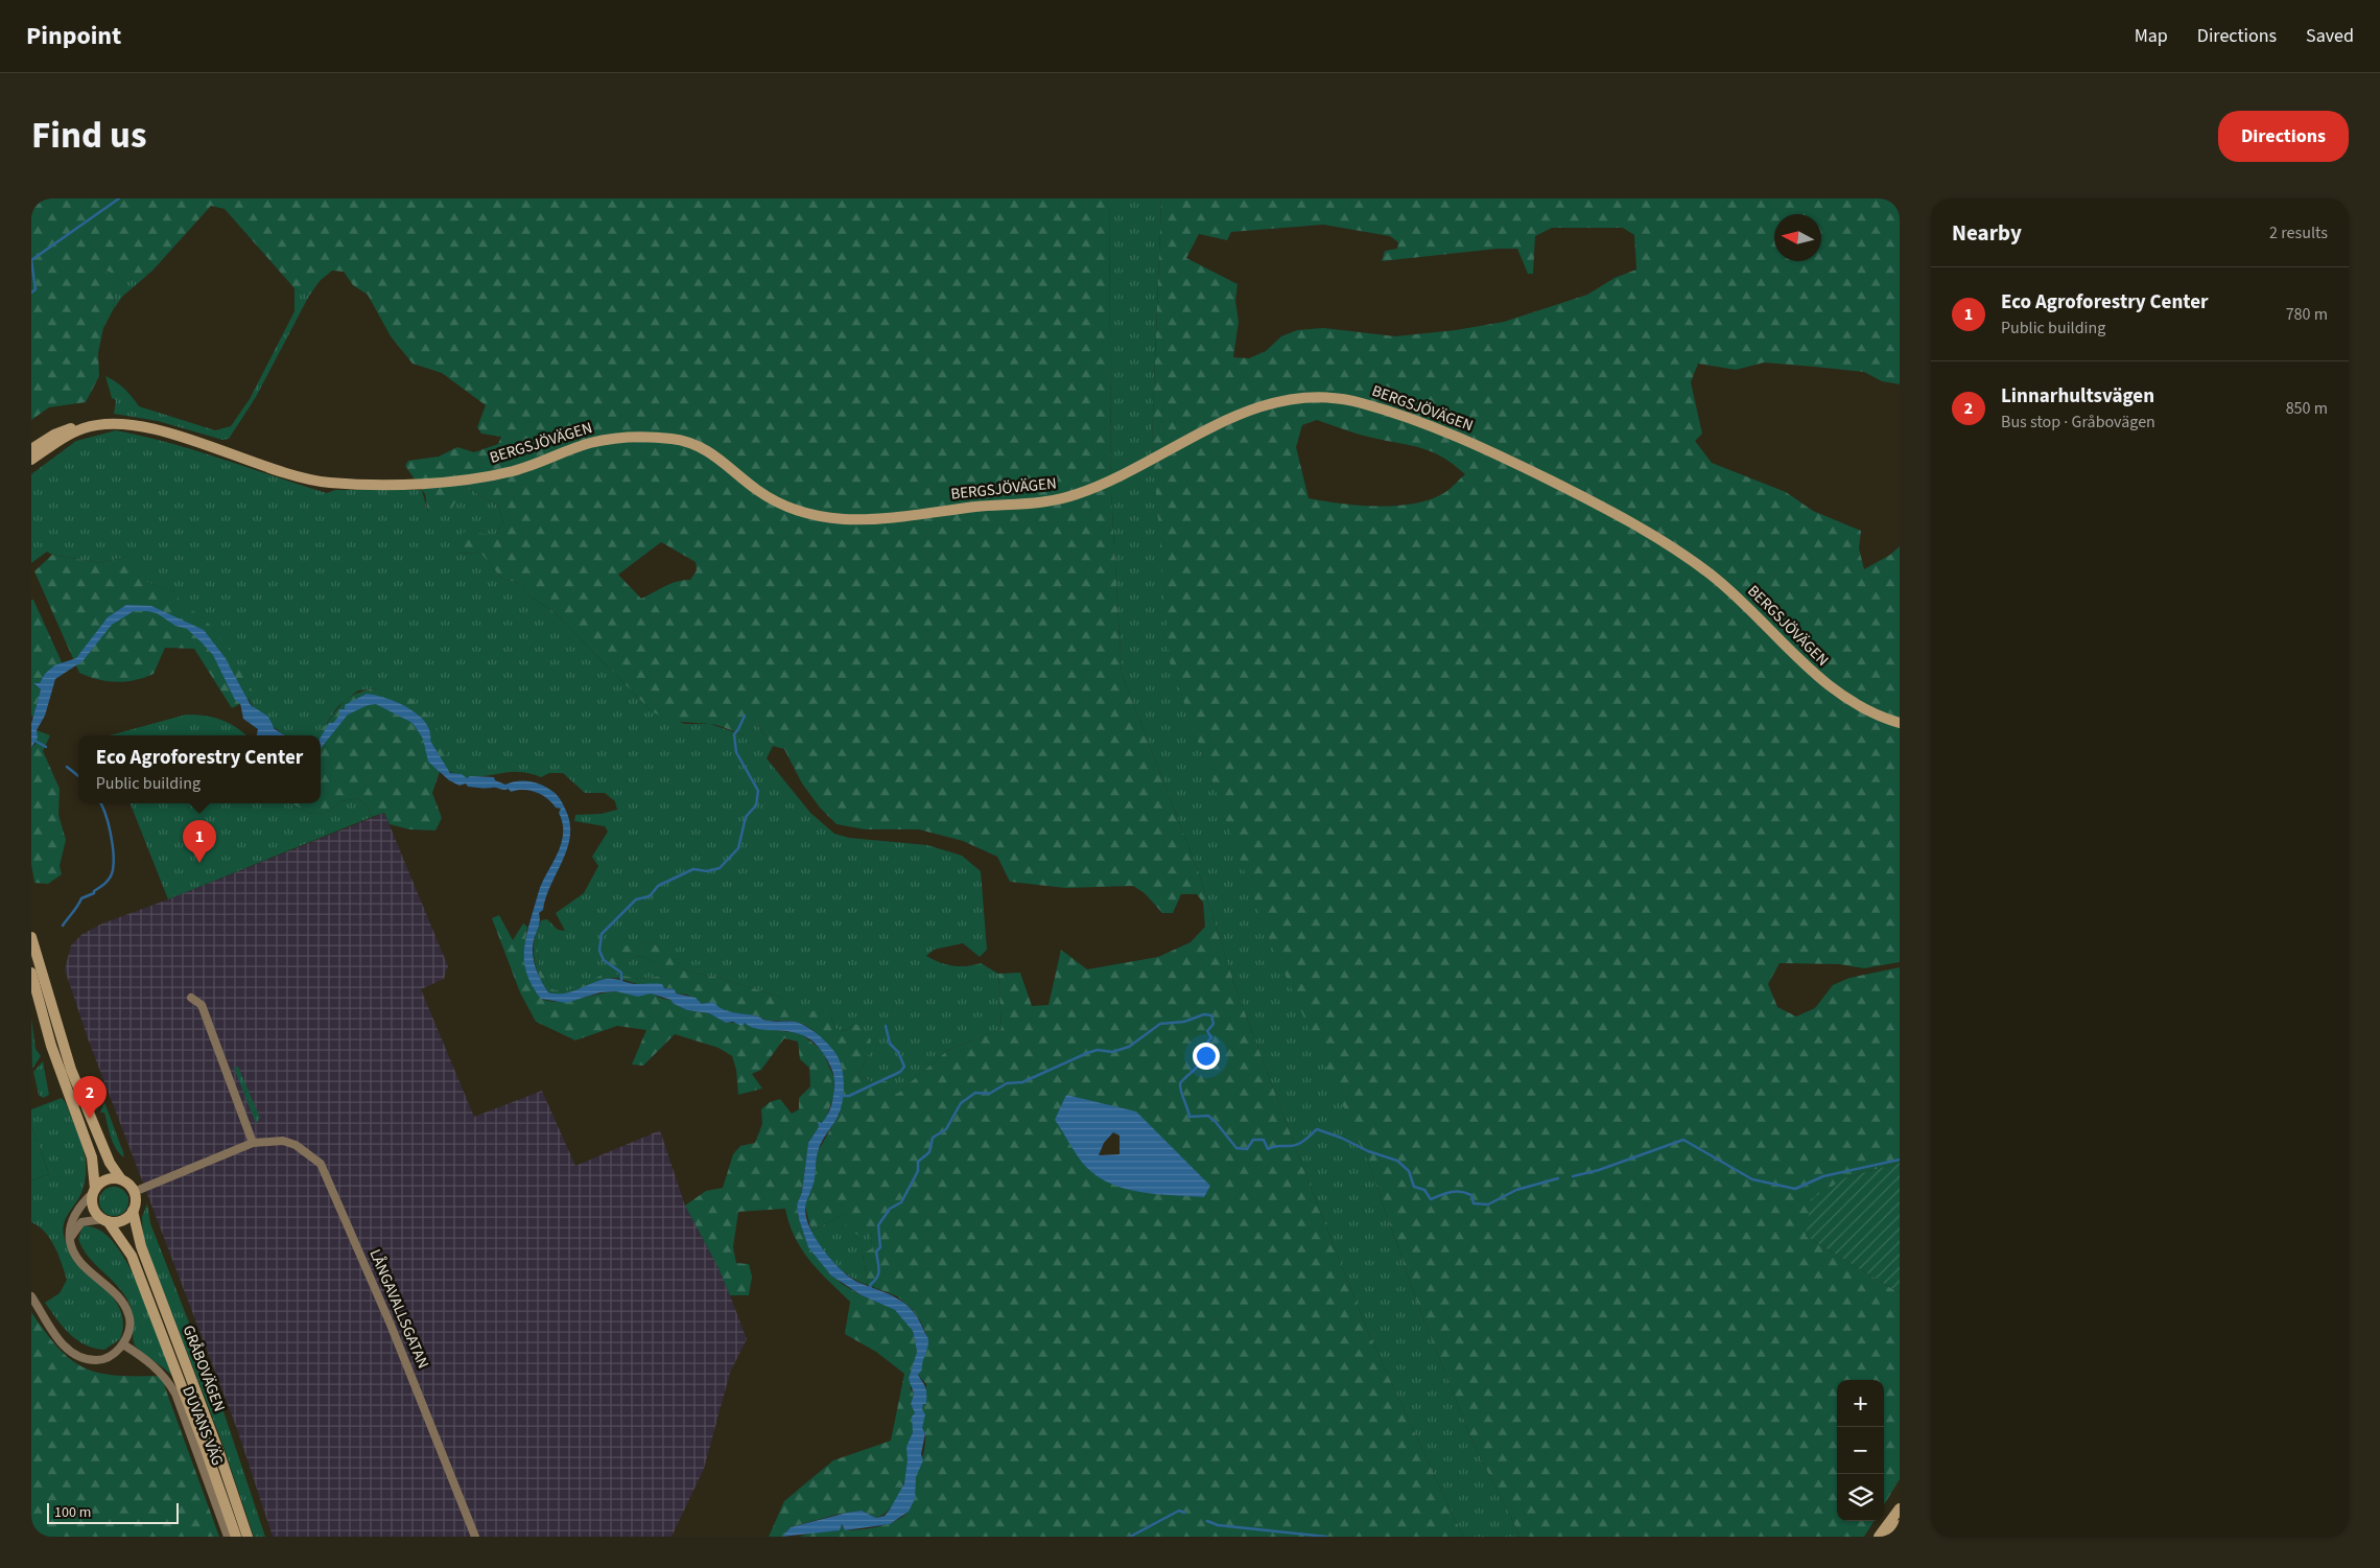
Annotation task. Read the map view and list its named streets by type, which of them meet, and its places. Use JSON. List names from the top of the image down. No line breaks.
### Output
{"streets":{"main road":["BERGSJÖVÄGEN","GRÅBOVÄGEN"],"street":["LÅNGAVALLSGATAN","DUVANS VÄG"]},"crossings":[["LÅNGAVALLSGATAN","GRÅBOVÄGEN"]],"scale_bar":"100 m","north":"left","page":{"header":"Pinpoint","nav":["Map","Directions","Saved"],"title":"Find us","buttons":"Directions","heading":["Nearby","2 results"],"list":[{"mark":"1","name":"Eco Agroforestry Center","note":"Public building","value":"780 m"},{"mark":"2","name":"Linnarhultsvägen","note":"Bus stop · Gråbovägen","value":"850 m"}],"popup":["Eco Agroforestry Center","Public building"],"pins":["1","2"],"map_buttons":["+","−"],"scale":"100 m"}}
